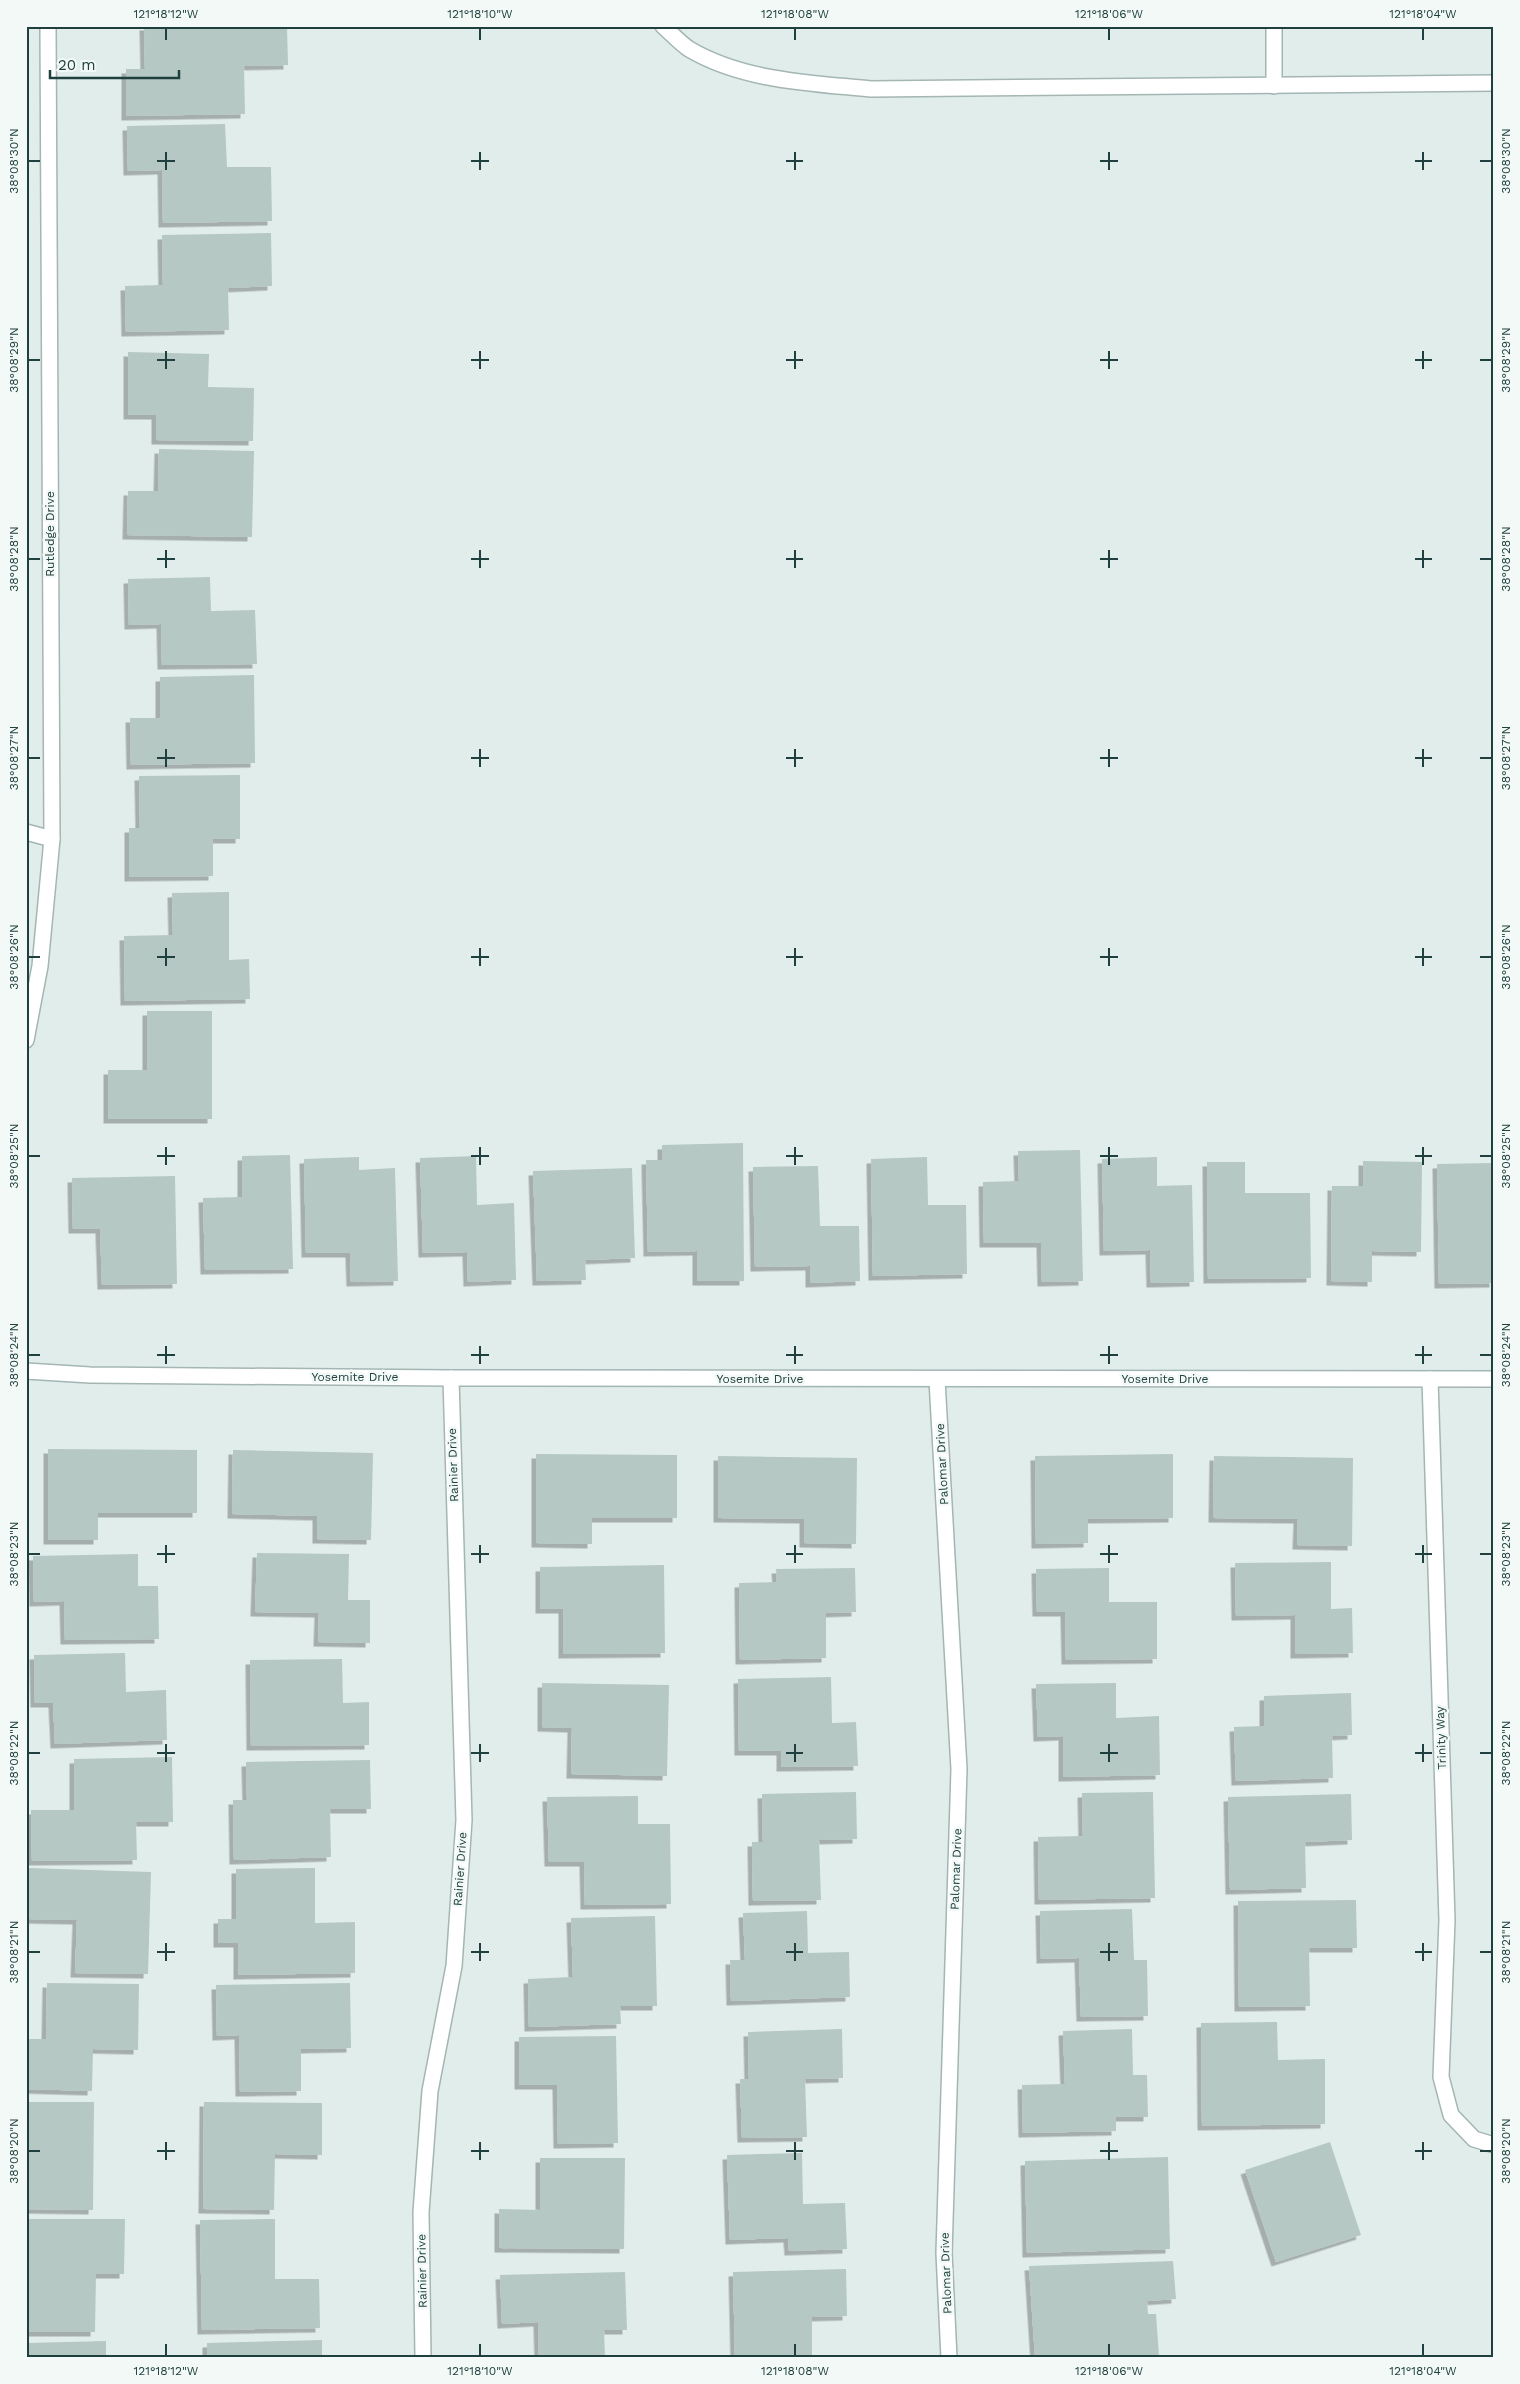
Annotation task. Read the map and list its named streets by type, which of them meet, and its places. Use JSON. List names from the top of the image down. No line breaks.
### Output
{"streets":{"street":["Rutledge Drive","Yosemite Drive","Palomar Drive","Rainier Drive","Trinity Way"]},"crossings":[["Yosemite Drive","Palomar Drive"],["Yosemite Drive","Rainier Drive"],["Yosemite Drive","Trinity Way"]],"scale_bar":"20 m","coordinates":["121°18'12\"W","121°18'10\"W","121°18'08\"W","121°18'06\"W","121°18'04\"W","38°08'30\"N","38°08'29\"N","38°08'28\"N","38°08'27\"N","38°08'26\"N","38°08'25\"N","38°08'24\"N","38°08'23\"N","38°08'22\"N","38°08'21\"N","38°08'20\"N"]}
